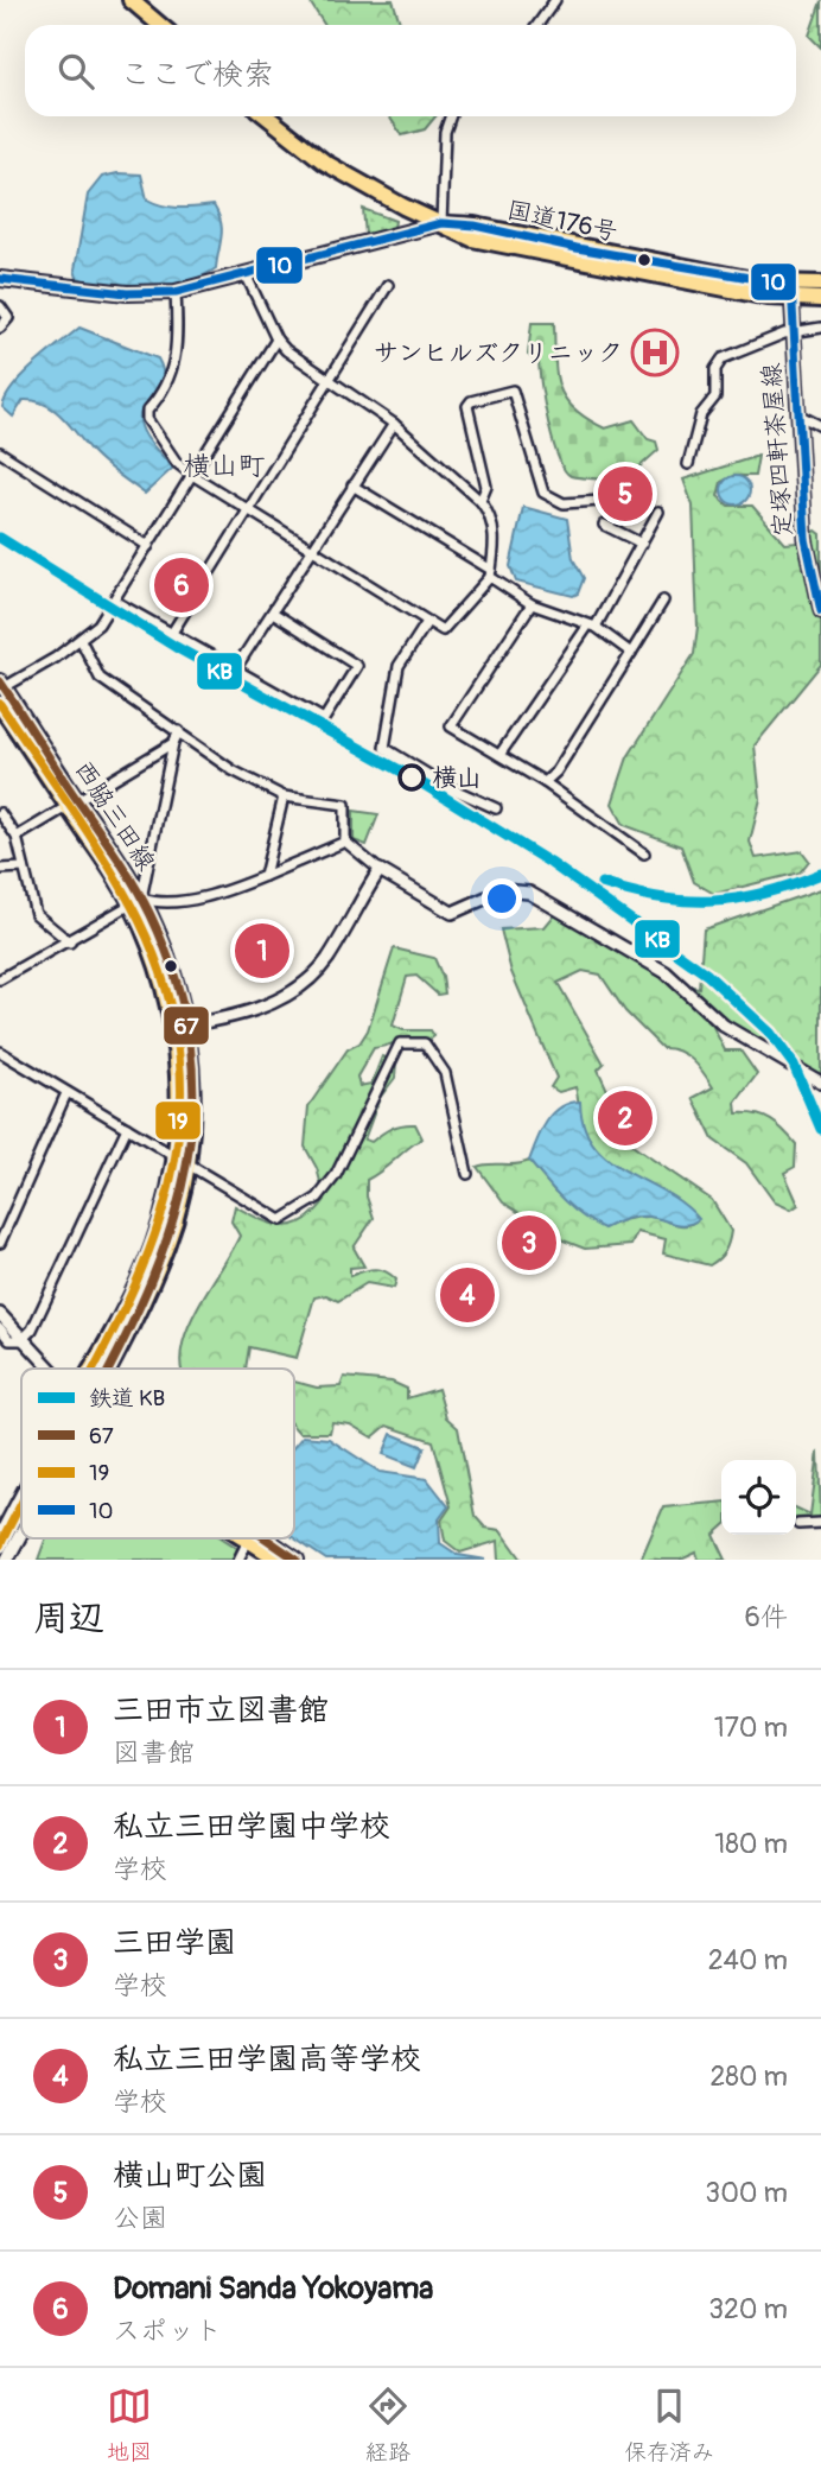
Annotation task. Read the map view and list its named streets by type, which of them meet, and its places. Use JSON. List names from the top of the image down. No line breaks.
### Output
{"streets":{"highway":["国道176号"],"main road":["定塚四軒茶屋線","西脇三田線"]},"crossings":[["国道176号","定塚四軒茶屋線"]],"districts":["横山町"],"places":{"hospital":["サンヒルズクリニック"],"other":["横山"]},"lines":["transit line 10","rail line KB","transit line 67","transit line 19"],"legend":["鉄道 KB","67","19","10"],"page":{"search":"ここで検索","pins":["5","6","1","2","3","4"],"heading":["周辺","6件"],"list":[{"mark":"1","name":"三田市立図書館","note":"図書館","value":"170 m"},{"mark":"2","name":"私立三田学園中学校","note":"学校","value":"180 m"},{"mark":"3","name":"三田学園","note":"学校","value":"240 m"},{"mark":"4","name":"私立三田学園高等学校","note":"学校","value":"280 m"},{"mark":"5","name":"横山町公園","note":"公園","value":"300 m"},{"mark":"6","name":"Domani Sanda Yokoyama","note":"スポット","value":"320 m"}],"nav":["地図","経路","保存済み"]}}
